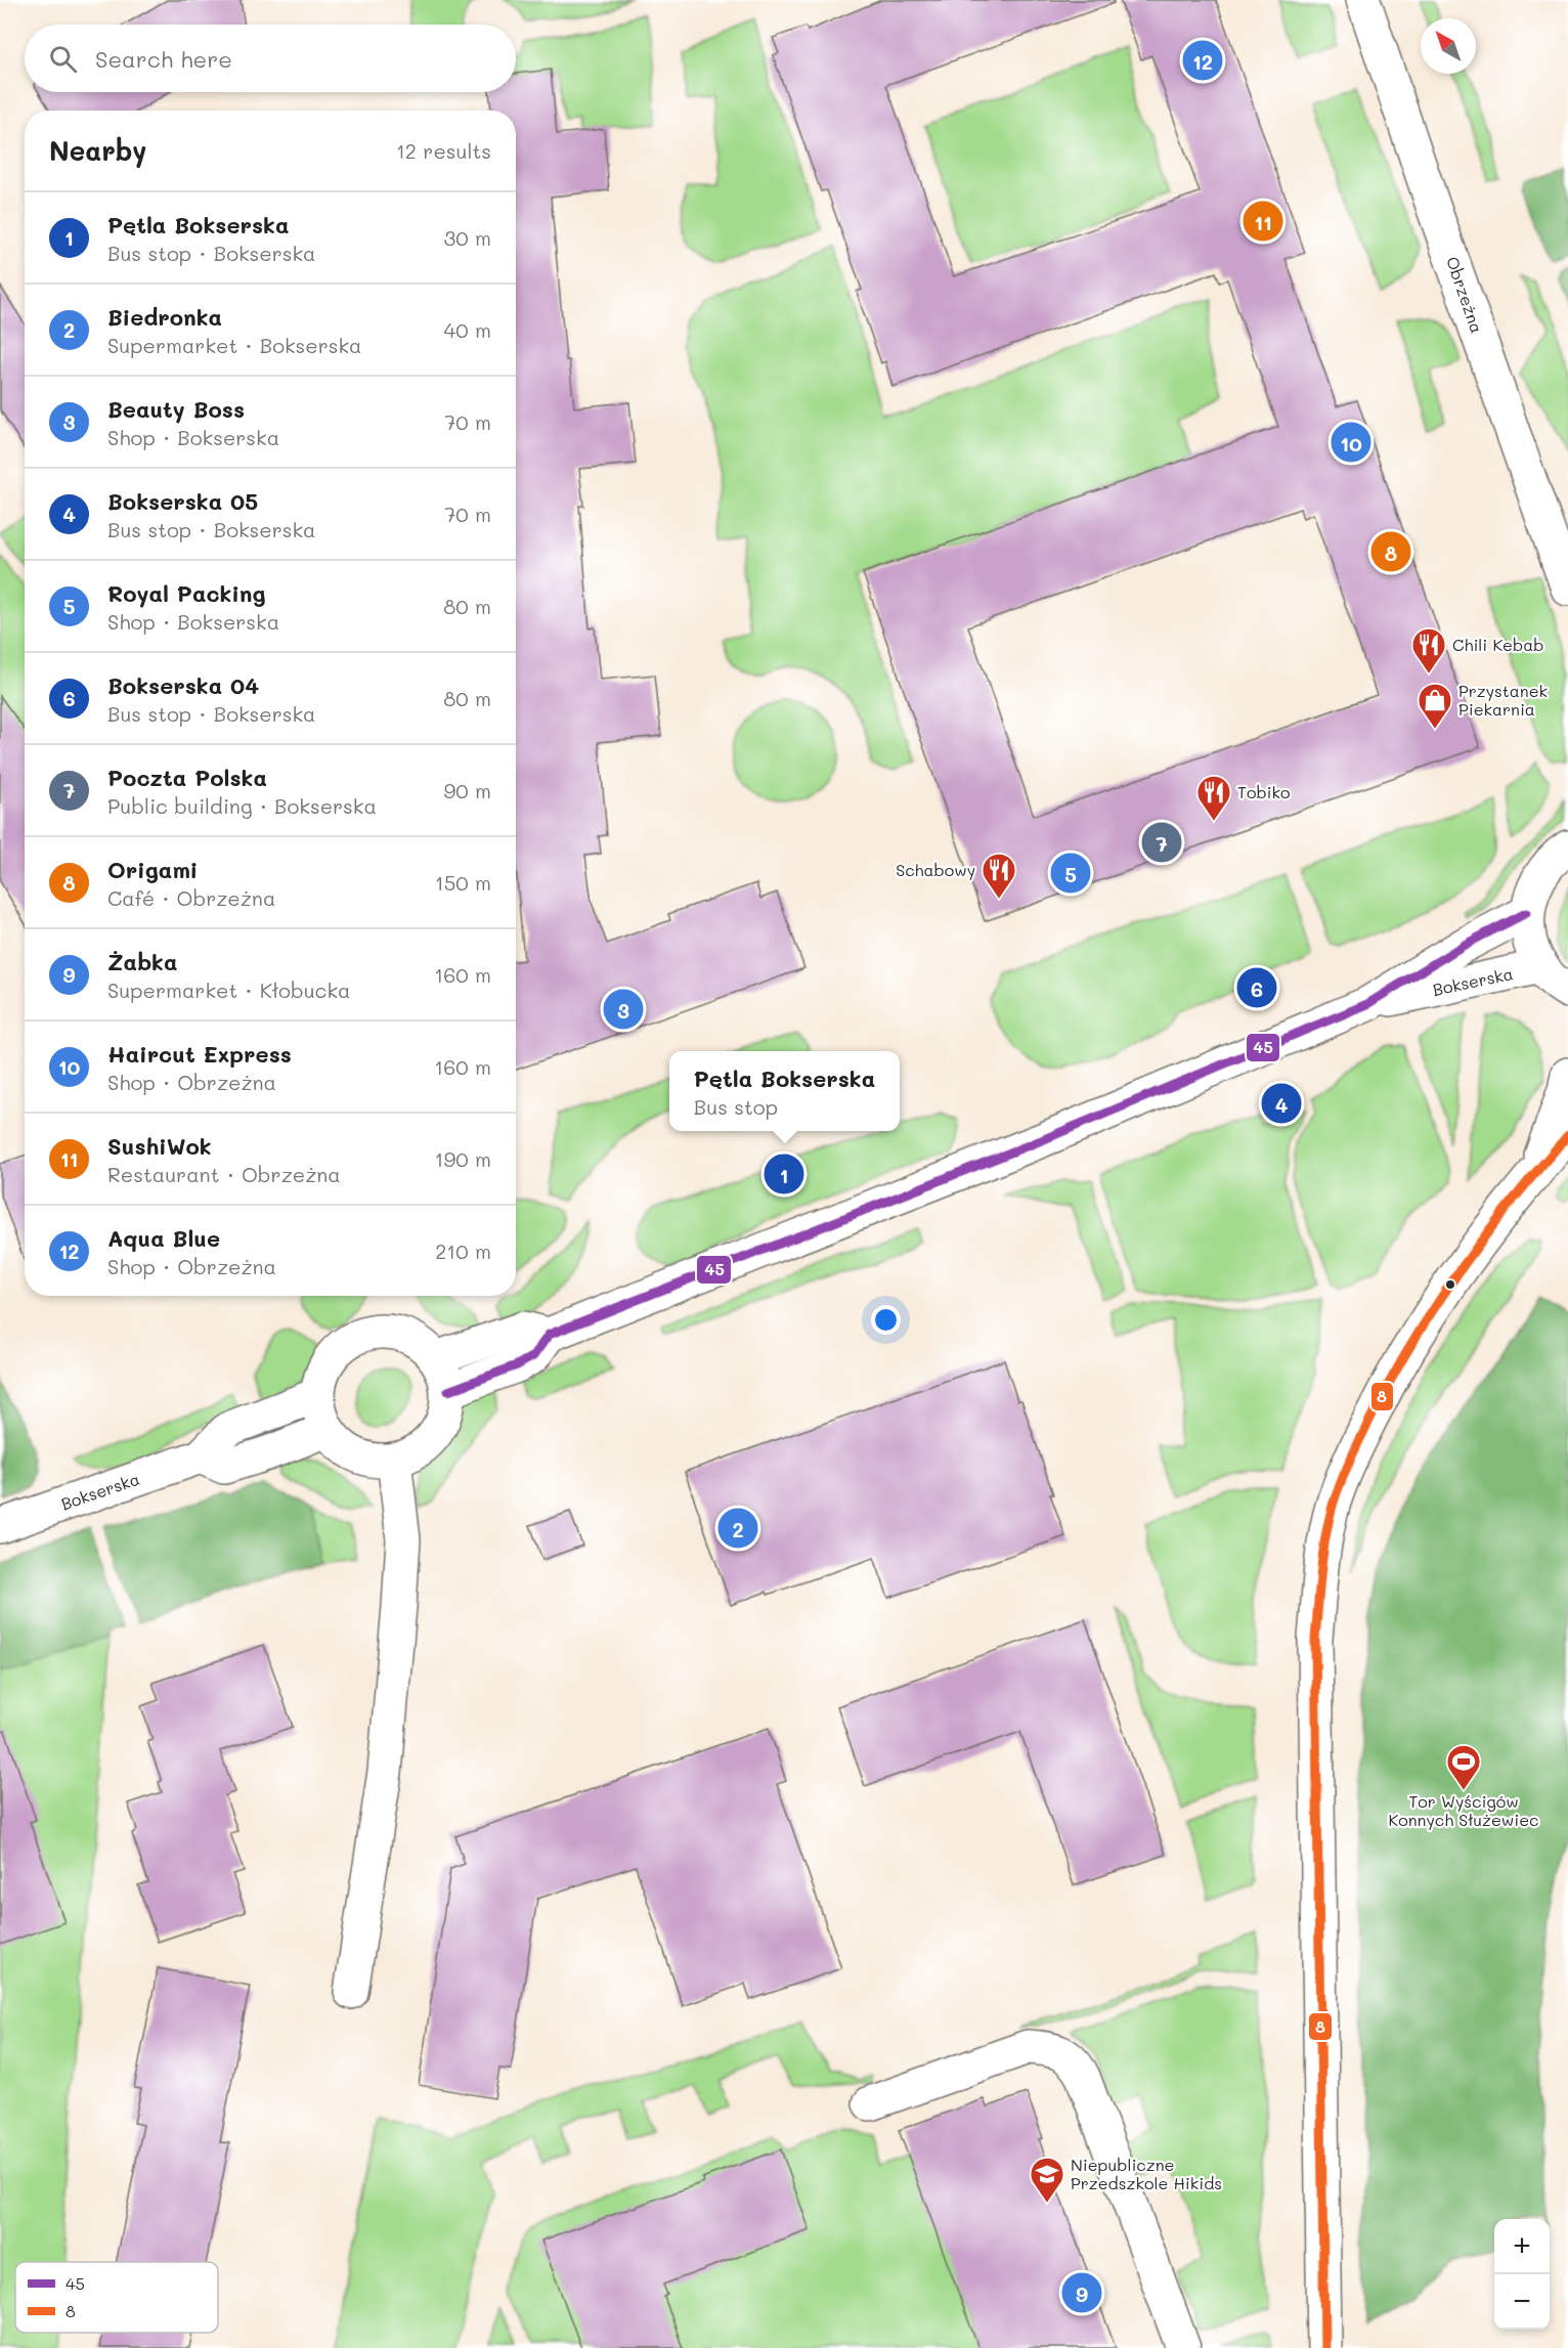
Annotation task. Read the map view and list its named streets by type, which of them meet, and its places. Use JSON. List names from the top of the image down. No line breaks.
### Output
{"streets":{"street":["Obrzeżna","Bokserska"]},"places":{"restaurant":["Chili Kebab","Tobiko","Schabowy"],"shop":["Przystanek Piekarnia"],"sports":["Tor Wyścigów Konnych Służewiec"],"school or university":["Niepubliczne Przedszkole Hikids"]},"lines":["transit line 45","transit line 8"],"legend":["45","8"],"north":"top left","page":{"search":"Search here","pins":["12","11","10","8","7","5","6","3","4","1","2","9"],"heading":["Nearby","12 results"],"list":[{"mark":"1","name":"Pętla Bokserska","note":"Bus stop · Bokserska","value":"30 m"},{"mark":"2","name":"Biedronka","note":"Supermarket · Bokserska","value":"40 m"},{"mark":"3","name":"Beauty Boss","note":"Shop · Bokserska","value":"70 m"},{"mark":"4","name":"Bokserska 05","note":"Bus stop · Bokserska","value":"70 m"},{"mark":"5","name":"Royal Packing","note":"Shop · Bokserska","value":"80 m"},{"mark":"6","name":"Bokserska 04","note":"Bus stop · Bokserska","value":"80 m"},{"mark":"7","name":"Poczta Polska","note":"Public building · Bokserska","value":"90 m"},{"mark":"8","name":"Origami","note":"Café · Obrzeżna","value":"150 m"},{"mark":"9","name":"Żabka","note":"Supermarket · Kłobucka","value":"160 m"},{"mark":"10","name":"Haircut Express","note":"Shop · Obrzeżna","value":"160 m"},{"mark":"11","name":"SushiWok","note":"Restaurant · Obrzeżna","value":"190 m"},{"mark":"12","name":"Aqua Blue","note":"Shop · Obrzeżna","value":"210 m"}],"popup":["Pętla Bokserska","Bus stop"],"map_buttons":["+","−"]}}
